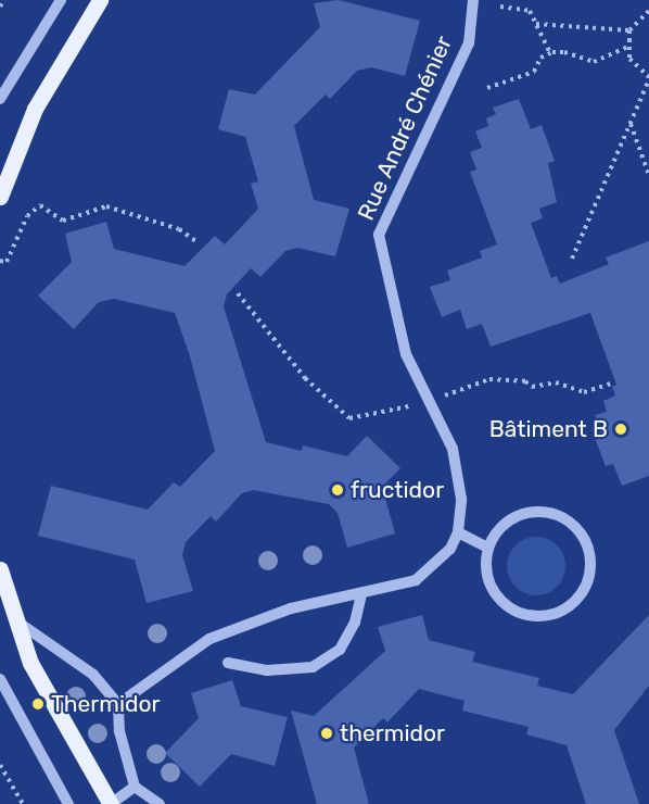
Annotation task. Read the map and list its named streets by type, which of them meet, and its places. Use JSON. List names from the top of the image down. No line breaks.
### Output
{"streets":{"street":["Rue André Chénier"]},"places":["Bâtiment B","fructidor","Thermidor","thermidor"]}
